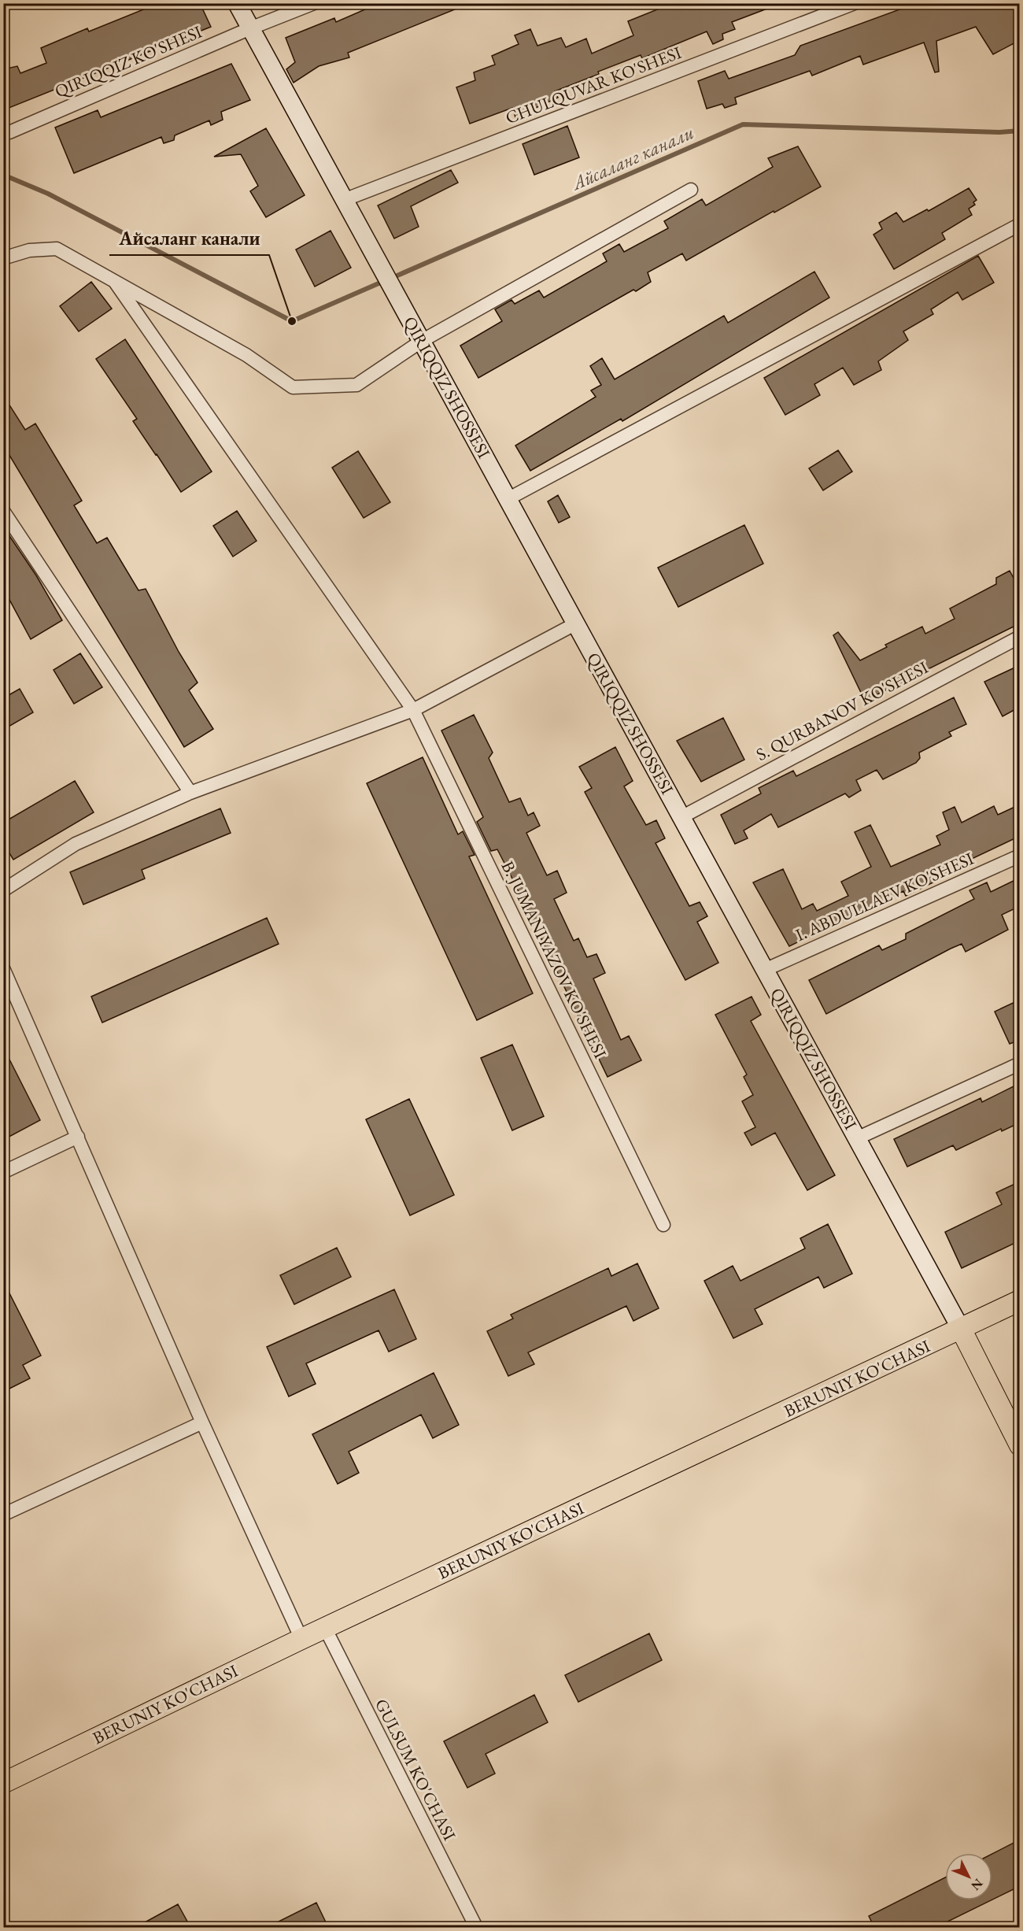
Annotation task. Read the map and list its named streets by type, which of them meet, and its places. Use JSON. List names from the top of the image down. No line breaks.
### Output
{"streets":{"main road":["QIRIQQIZ SHOSSESI","BERUNIY KO'CHASI"],"street":["QIRIQQIZ KO'SHESI","CHULQUVAR KO'SHESI","S. QURBANOV KO'SHESI","I. ABDULLAEV KO'SHESI","B. JUMANIYAZOV KO'SHESI","GULSUM KO'CHASI"]},"crossings":[["QIRIQQIZ KO'SHESI","QIRIQQIZ SHOSSESI"],["CHULQUVAR KO'SHESI","QIRIQQIZ SHOSSESI"],["QIRIQQIZ SHOSSESI","S. QURBANOV KO'SHESI"],["QIRIQQIZ SHOSSESI","I. ABDULLAEV KO'SHESI"],["QIRIQQIZ SHOSSESI","BERUNIY KO'CHASI"],["BERUNIY KO'CHASI","GULSUM KO'CHASI"]],"water":["Айсаланг канали"],"places":["Айсаланг канали"],"north":"bottom right"}
